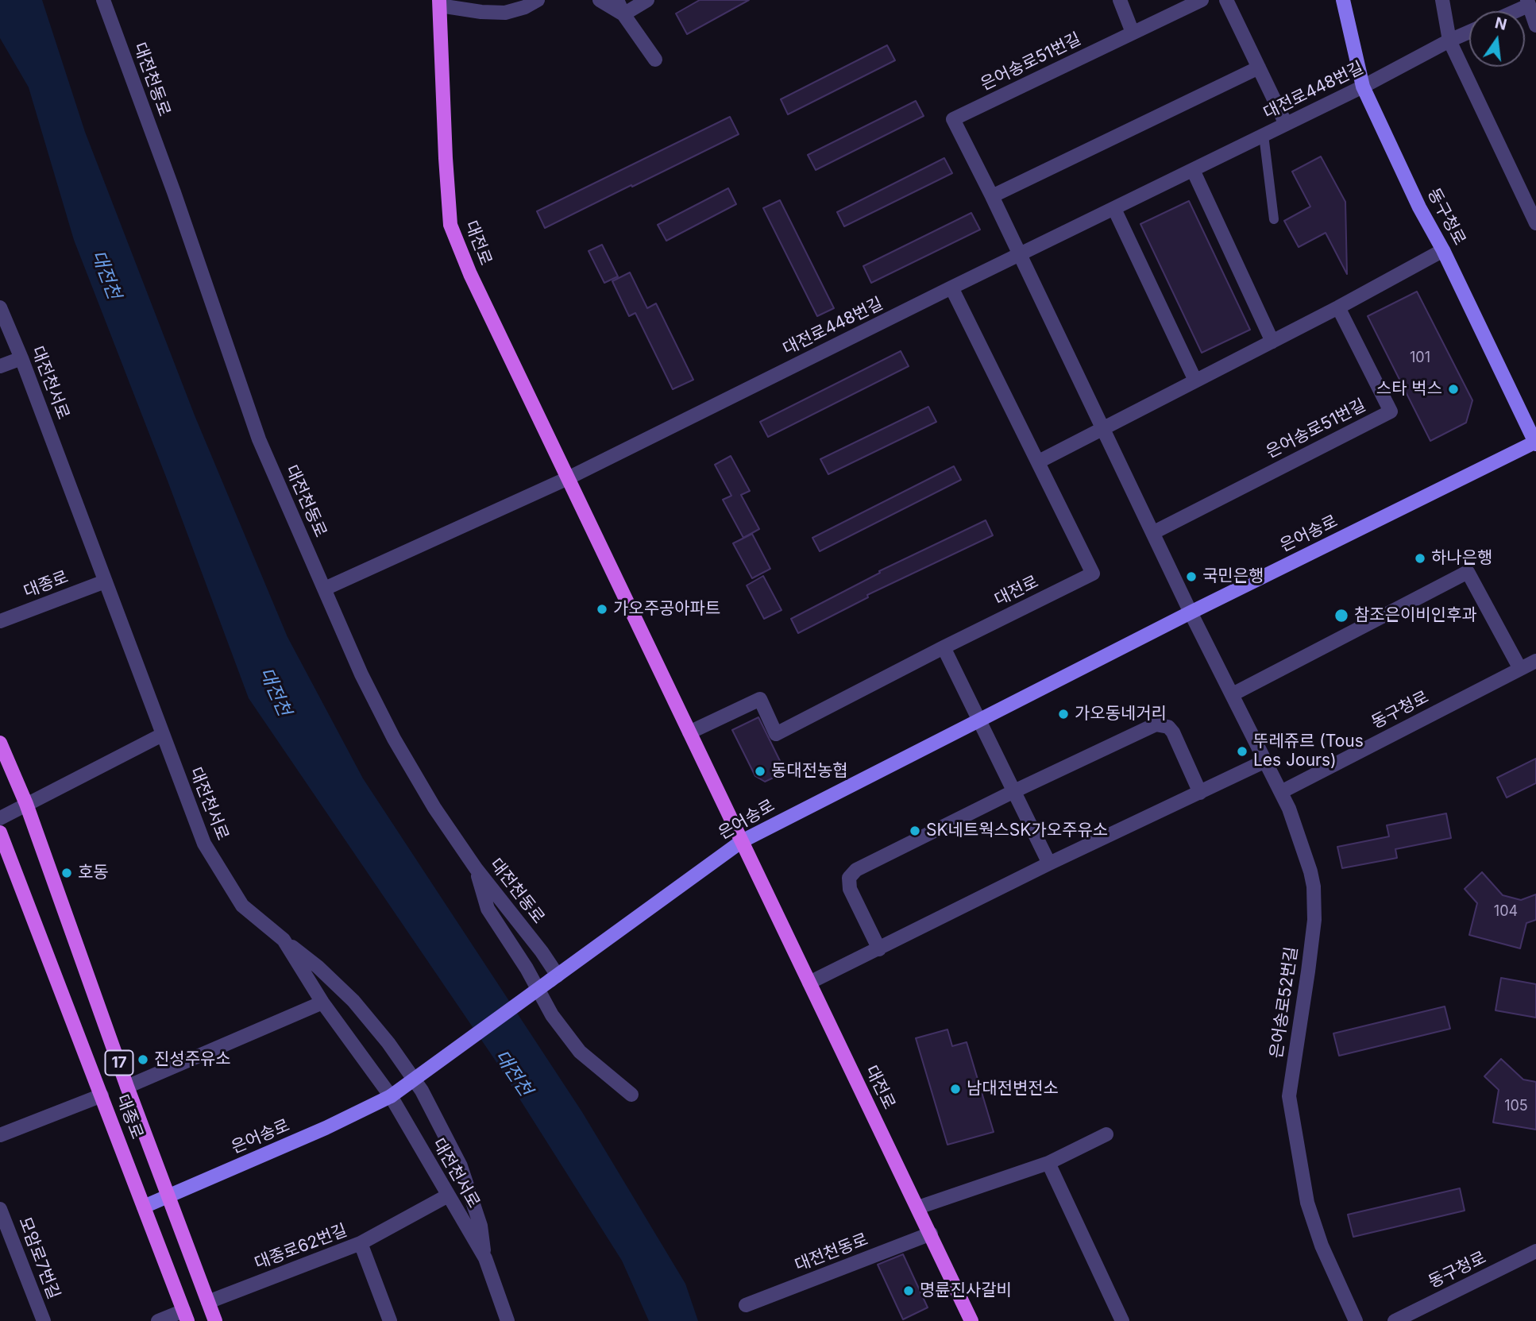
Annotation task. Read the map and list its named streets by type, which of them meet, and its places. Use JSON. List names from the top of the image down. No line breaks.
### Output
{"streets":{"main road":["동구청로","대전로","은어송로","대종로","17"],"street":["은어송로51번길","대전천동로","대전로448번길","대전천서로","은어송로52번길","대종로62번길","모암로7번길"]},"crossings":[["은어송로51번길","대전로448번길"],["은어송로51번길","은어송로"],["은어송로51번길","은어송로52번길"],["대전천동로","대전로"],["대전천동로","은어송로"],["대전로448번길","동구청로"],["대전로448번길","대전로"],["동구청로","은어송로"],["동구청로","은어송로52번길"],["대전로","은어송로"],["대전천서로","은어송로"],["대전천서로","대종로"],["은어송로","대종로"],["은어송로","은어송로52번길"],["대종로","대종로62번길"]],"water":["대전천"],"places":["스타 벅스","하나은행","국민은행","가오주공아파트","참조은이비인후과","가오동네거리","뚜레쥬르 (Tous Les Jours)","동대전농협","SK네트웍스SK가오주유소","호동","진성주유소","남대전변전소","명륜진사갈비"],"house_numbers":["101","104","105"],"north":"top"}
